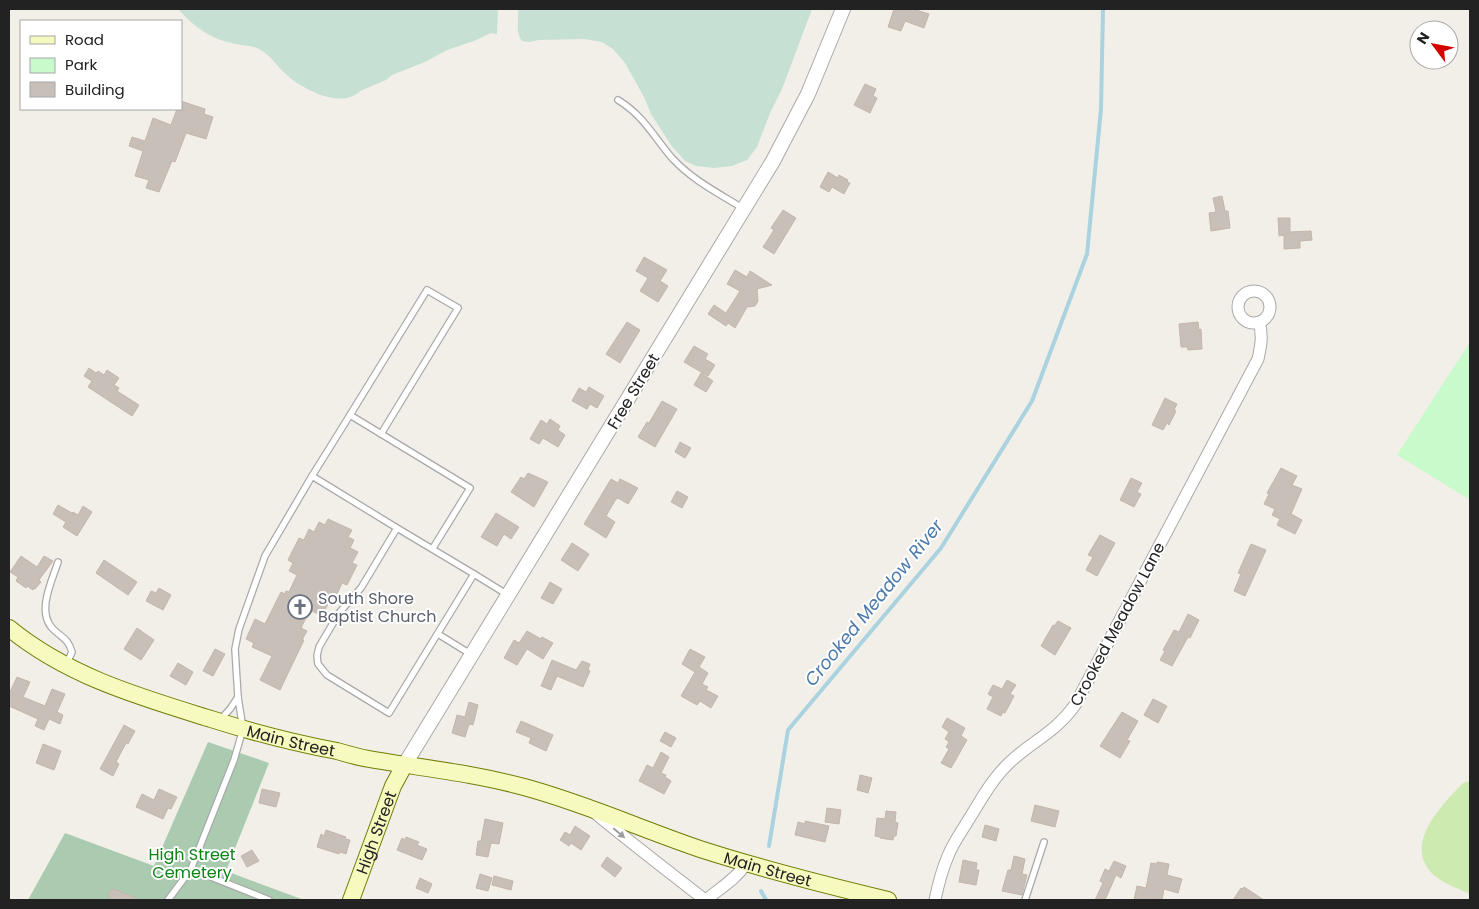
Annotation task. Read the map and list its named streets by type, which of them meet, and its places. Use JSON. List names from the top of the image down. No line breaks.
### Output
{"streets":{"main road":["Main Street","High Street"],"street":["Free Street","Crooked Meadow Lane"]},"crossings":[["Free Street","Main Street"],["Free Street","High Street"],["Main Street","High Street"]],"water":["Crooked Meadow River"],"parks":["High Street Cemetery"],"places":{"church":["South Shore Baptist Church"]},"legend":["Road","Park","Building"],"north":"top left"}
